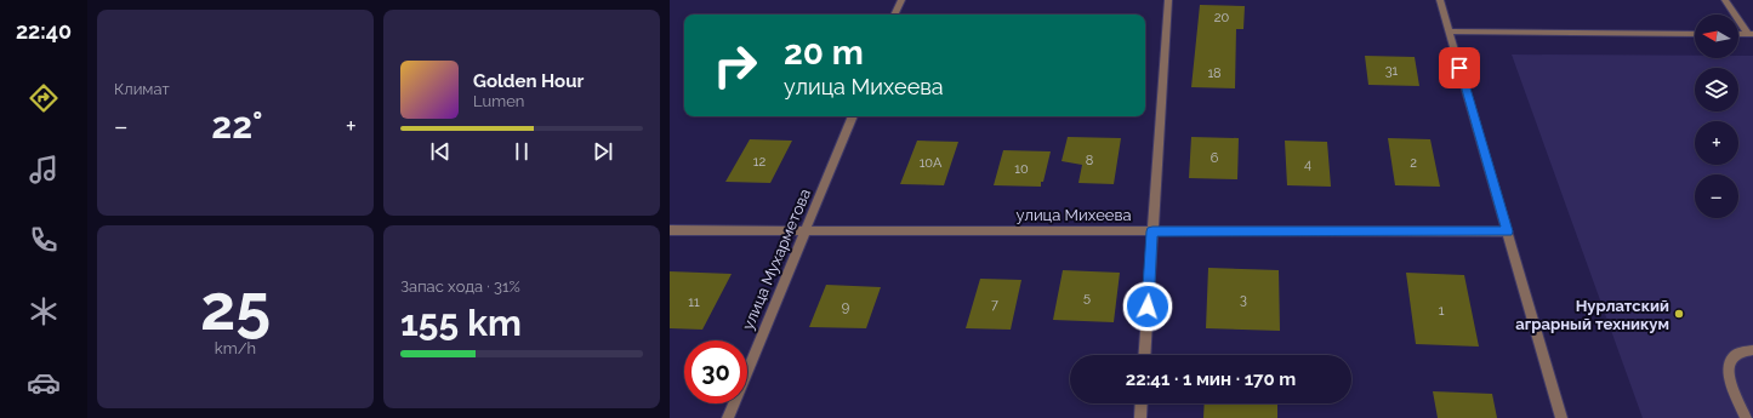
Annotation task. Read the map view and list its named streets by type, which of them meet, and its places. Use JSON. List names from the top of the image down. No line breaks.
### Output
{"streets":{"street":["улица Михеева","улица Мухарметова"]},"crossings":[["улица Михеева","улица Мухарметова"]],"places":["Нурлатский аграрный техникум"],"house_numbers":["20","31","18","6","8","12","10А","2","4","10","5","3","11","7","9","1"],"north":"left","page":{"tabs":"22:40","tile":["Климат",["25","km/h"],["Запас хода · 31%","155 km"]],"map_buttons":["+","−"],"turn":["20 m","улица Михеева"],"song":["Golden Hour","Lumen"],"heat":["−","22°","+"],"limit":"30","trip":"22:41 · 1 мин · 170 m"}}
